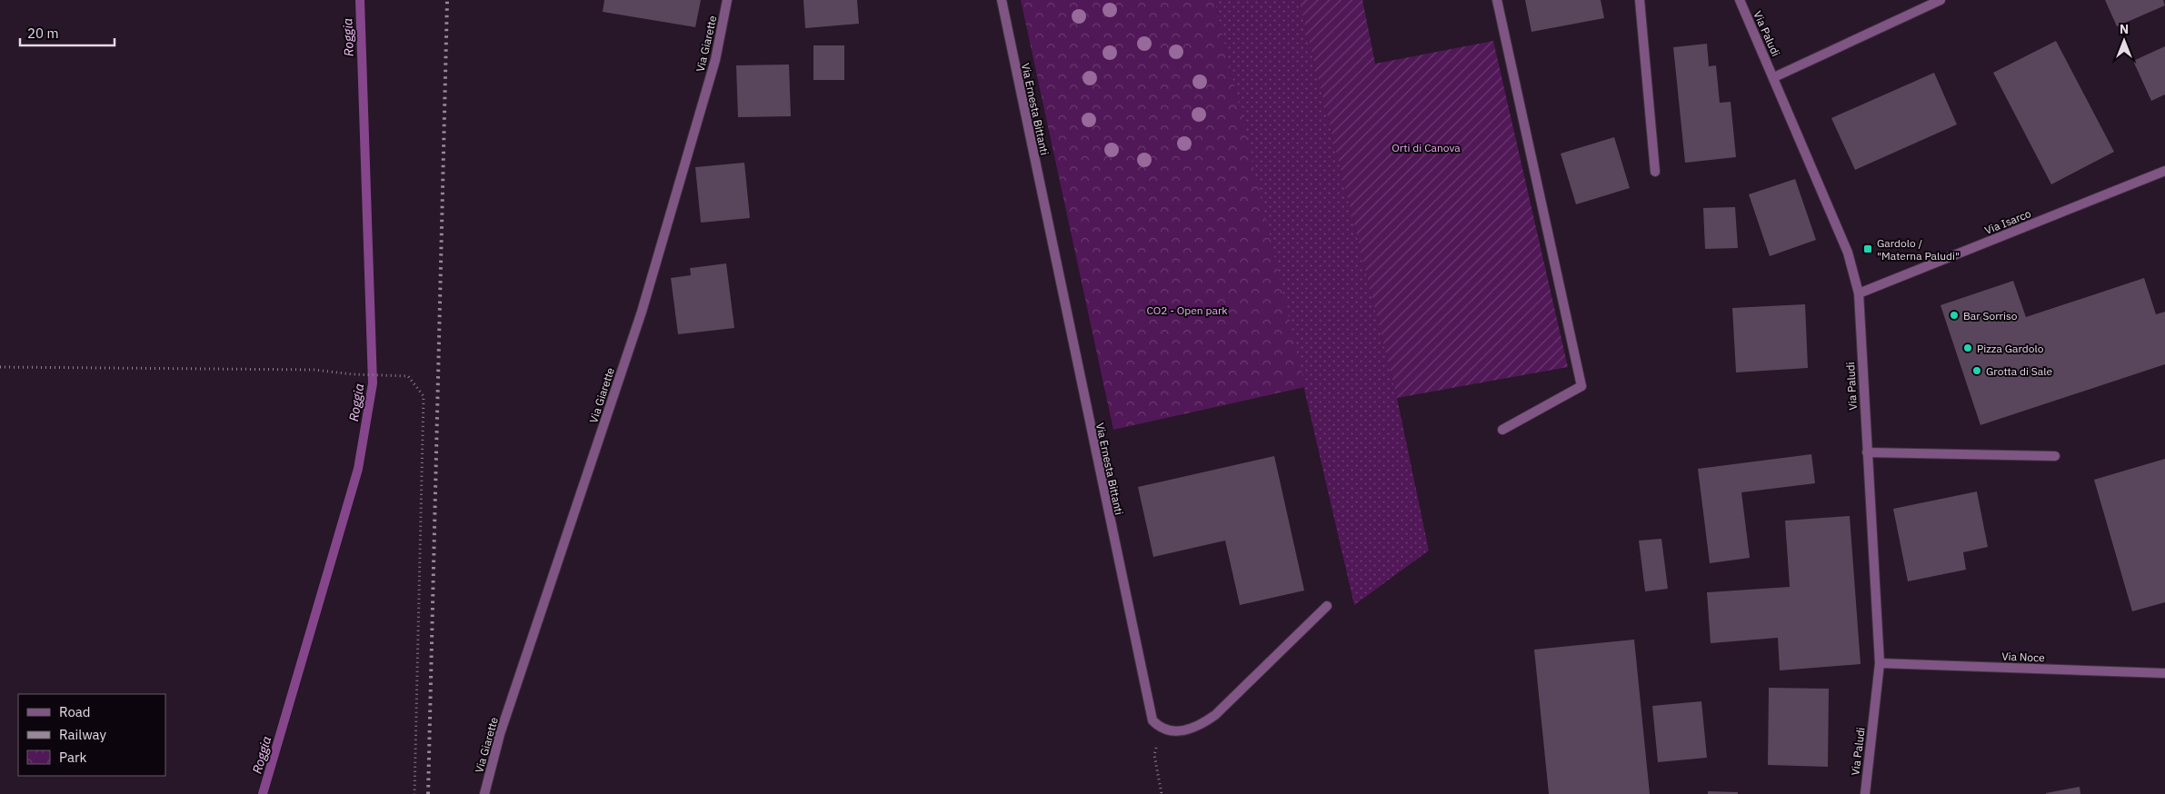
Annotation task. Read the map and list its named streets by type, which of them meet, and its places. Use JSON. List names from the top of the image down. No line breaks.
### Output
{"streets":{"street":["Via Paludi","Via Giarette","Via Ernesta Bittanti","Via Isarco","Via Noce"]},"crossings":[["Via Paludi","Via Isarco"],["Via Paludi","Via Noce"]],"water":["Roggia"],"parks":["Orti di Canova","CO2 - Open park"],"places":{"transit":["Gardolo / \"Materna Paludi\""],"other":["Bar Sorriso","Pizza Gardolo","Grotta di Sale"]},"legend":["Road","Railway","Park"],"scale_bar":"20 m","north":"top"}
